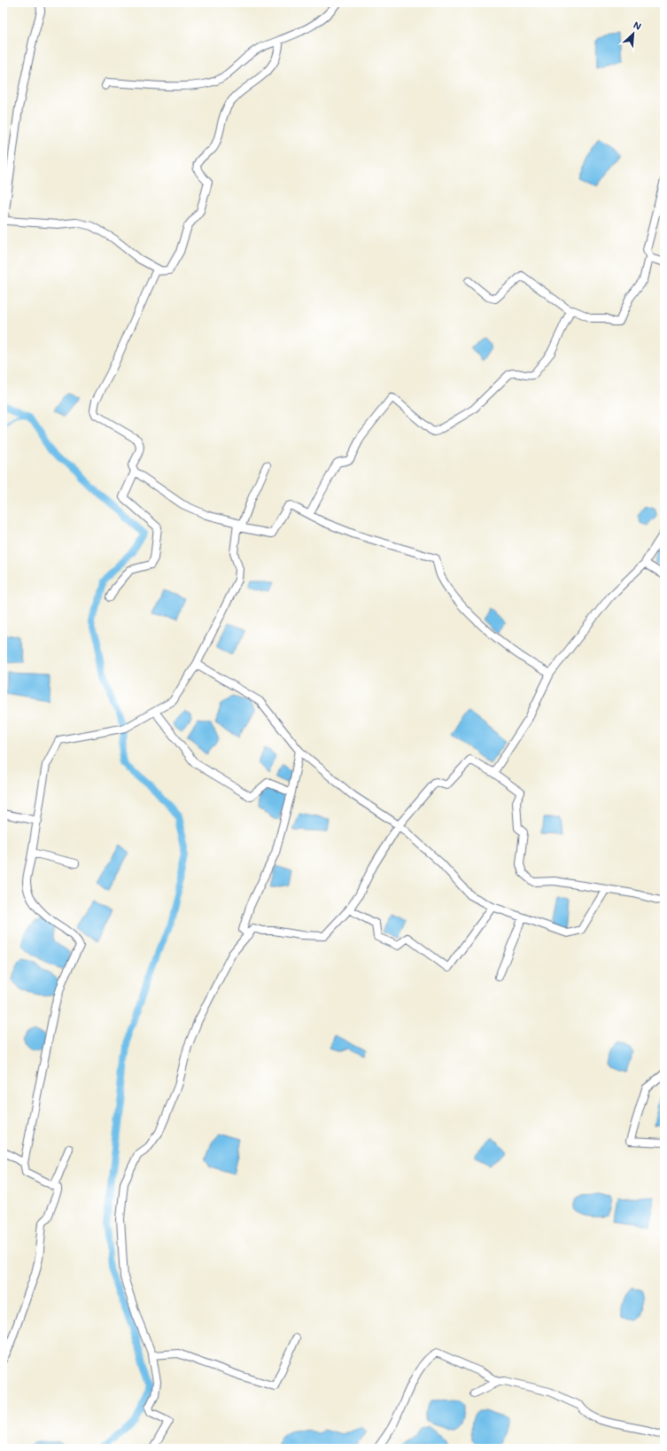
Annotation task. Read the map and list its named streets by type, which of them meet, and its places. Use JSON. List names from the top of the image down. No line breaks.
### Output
{"north":"top right"}
